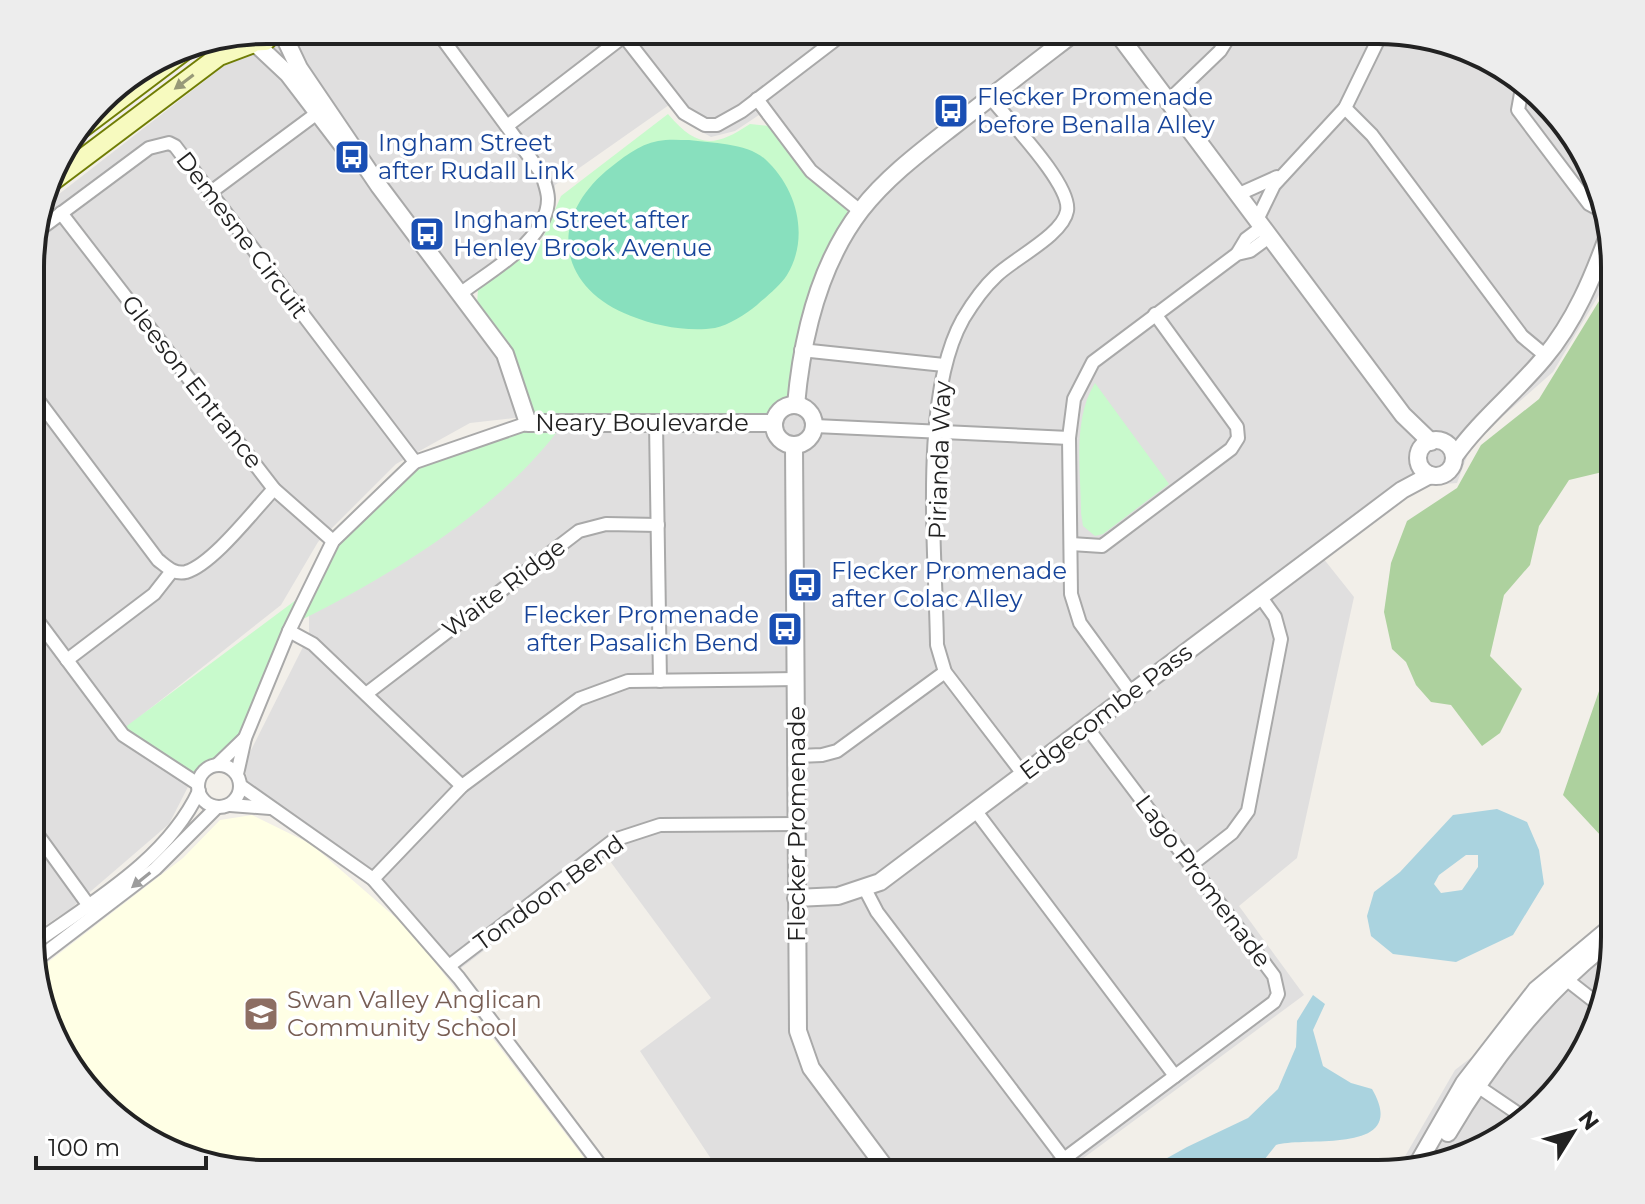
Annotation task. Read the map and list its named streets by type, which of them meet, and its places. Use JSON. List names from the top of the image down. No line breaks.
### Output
{"streets":{"street":["Demesne Circuit","Gleeson Entrance","Neary Boulevarde","Pirianda Way","Waite Ridge","Edgecombe Pass","Flecker Promenade","Lago Promenade","Tondoon Bend"]},"crossings":[["Demesne Circuit","Gleeson Entrance"],["Demesne Circuit","Neary Boulevarde"],["Gleeson Entrance","Neary Boulevarde"],["Neary Boulevarde","Flecker Promenade"],["Pirianda Way","Edgecombe Pass"],["Edgecombe Pass","Flecker Promenade"],["Edgecombe Pass","Lago Promenade"],["Flecker Promenade","Tondoon Bend"]],"places":{"bus stop":["Flecker Promenade before Benalla Alley","Ingham Street after Rudall Link","Ingham Street after Henley Brook Avenue","Flecker Promenade after Colac Alley","Flecker Promenade after Pasalich Bend"],"school or university":["Swan Valley Anglican Community School"]},"scale_bar":"100 m","north":"top right"}
